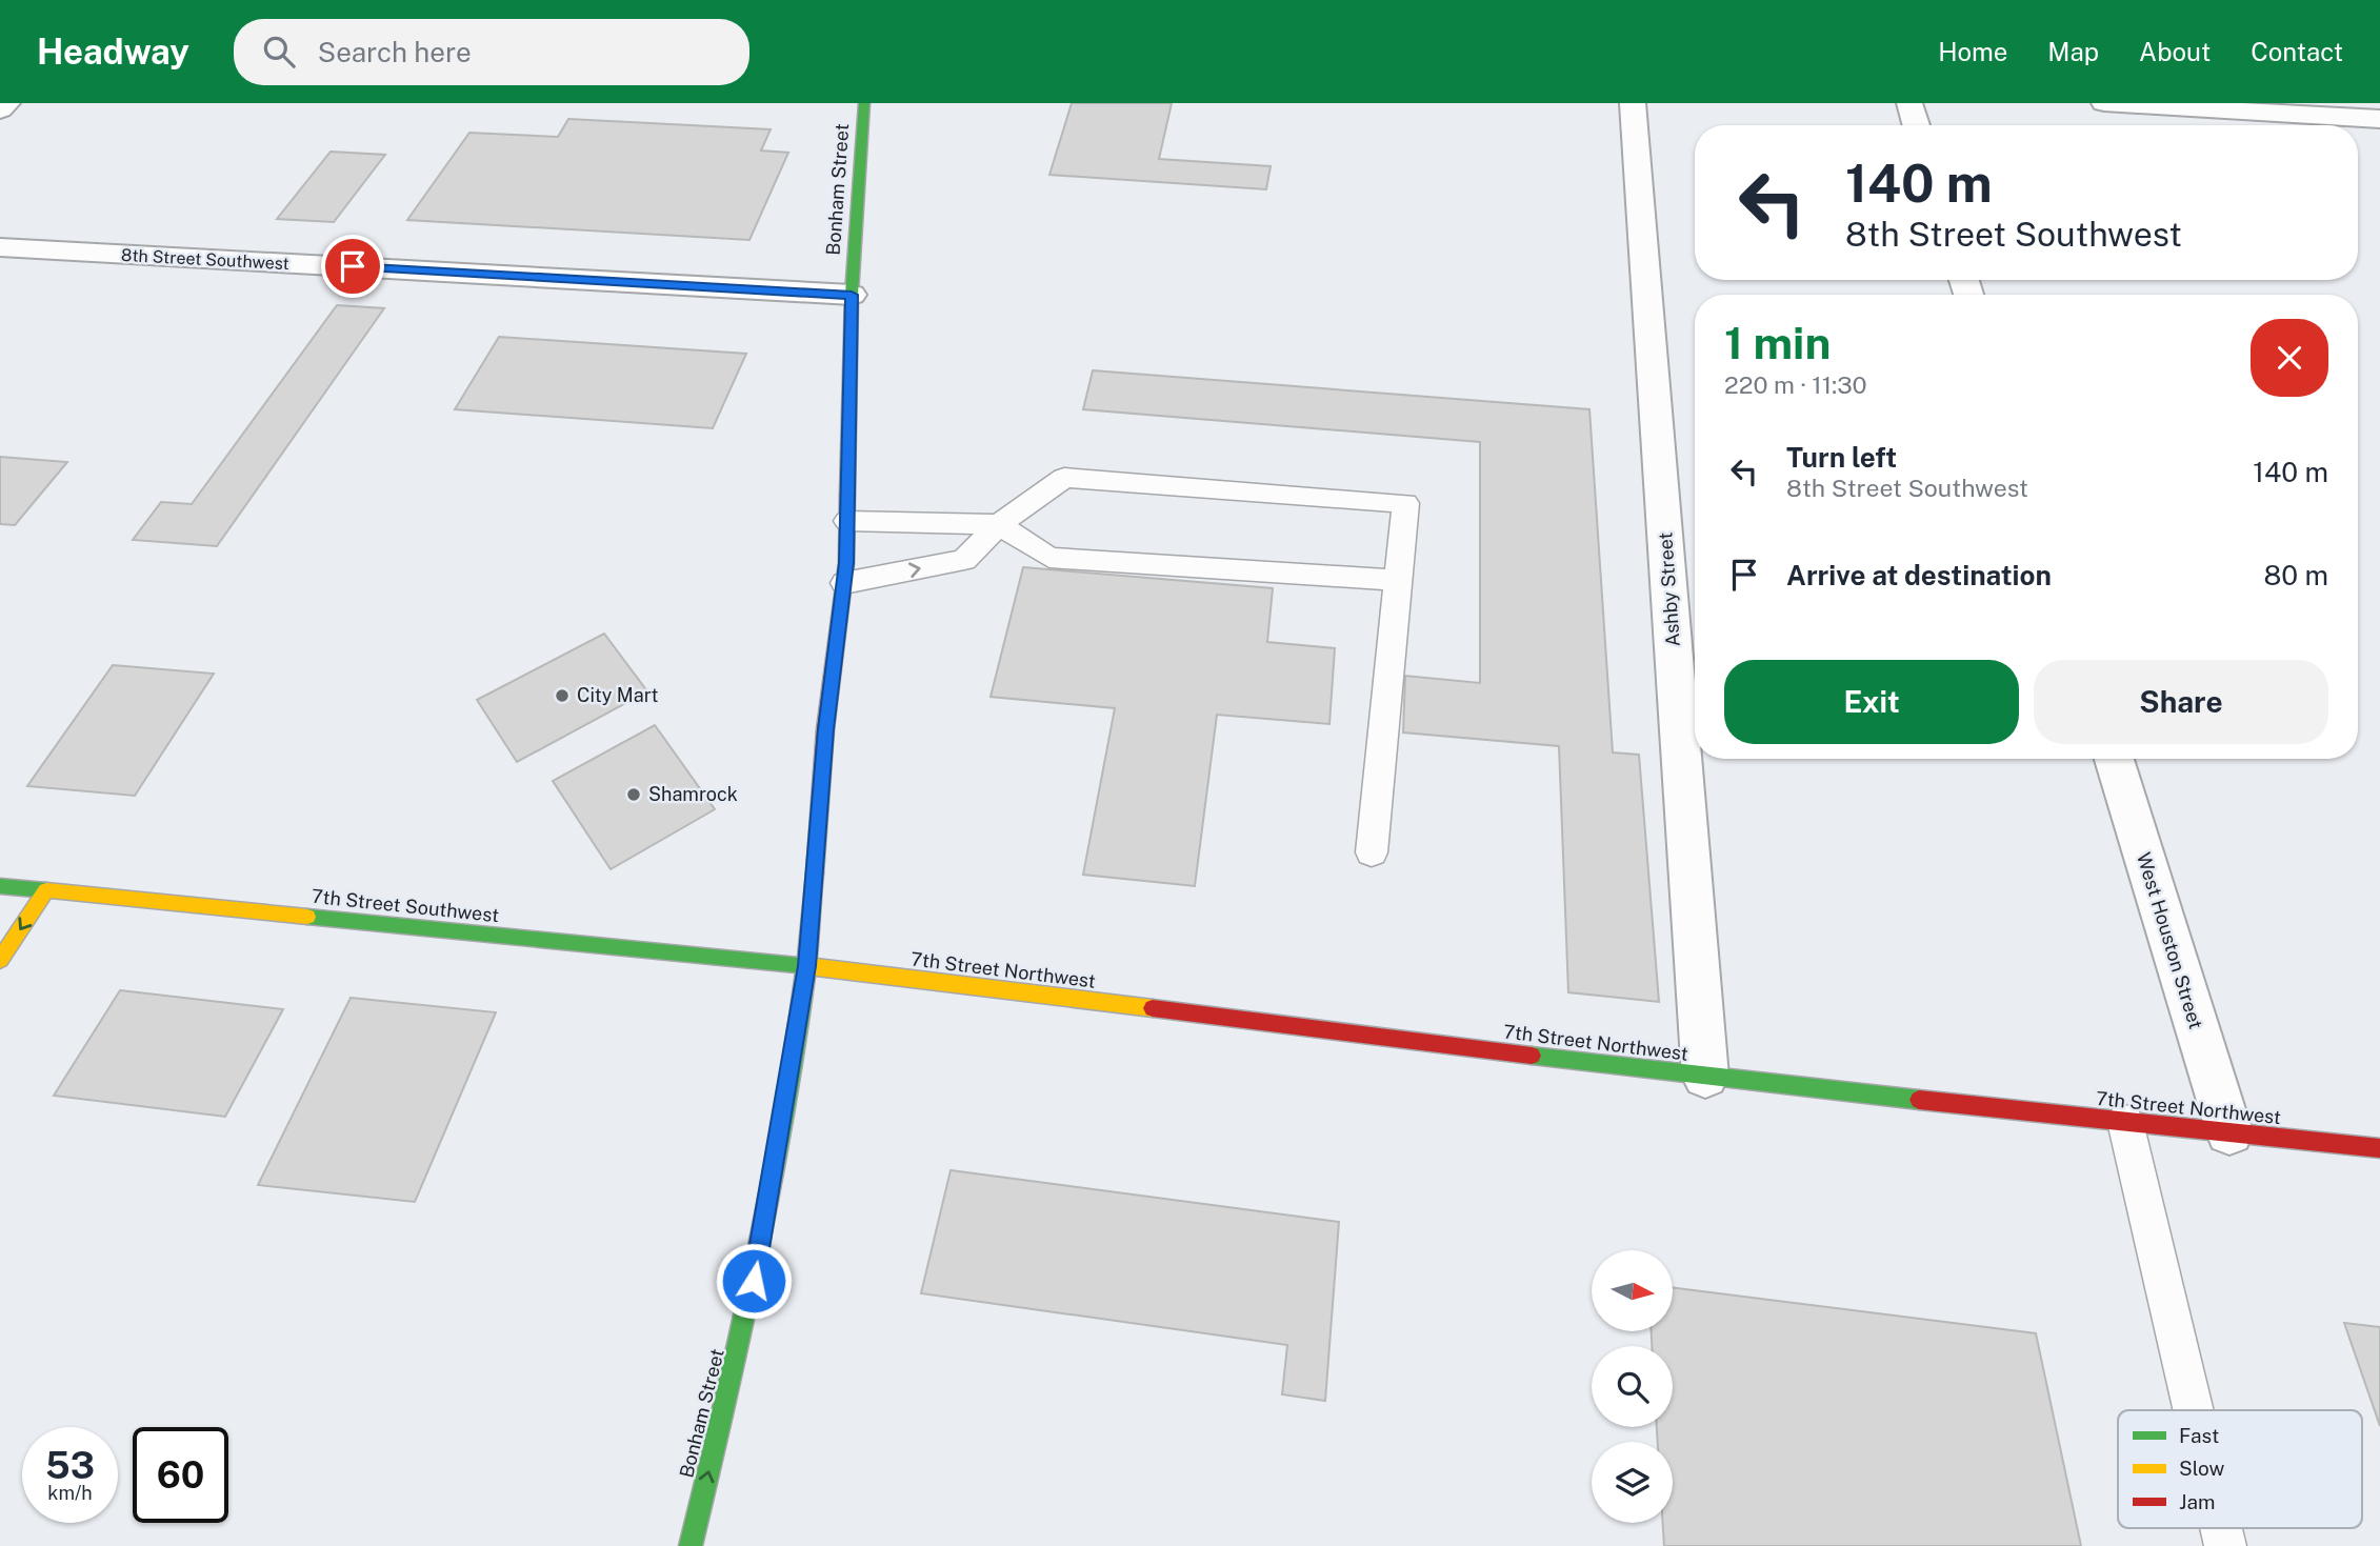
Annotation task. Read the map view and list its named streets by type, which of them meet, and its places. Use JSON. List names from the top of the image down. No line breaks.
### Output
{"streets":{"main road":["Bonham Street","7th Street Southwest","7th Street Northwest"],"street":["8th Street Southwest","Ashby Street","West Houston Street"]},"crossings":[["Bonham Street","8th Street Southwest"],["Bonham Street","7th Street Southwest"],["Bonham Street","7th Street Northwest"],["Ashby Street","7th Street Northwest"],["7th Street Southwest","7th Street Northwest"],["West Houston Street","7th Street Northwest"]],"one_way":["Bonham Street"],"places":["City Mart","Shamrock"],"legend":["Fast","Slow","Jam"],"north":"right","page":{"header":"Headway","search":"Search here","nav":["Home","Map","About","Contact"],"turn":["140 m","8th Street Southwest"],"heading":["1 min","220 m · 11:30"],"list":[{"name":"Turn left","note":"8th Street Southwest","value":"140 m"},{"name":"Arrive at destination","value":"80 m"}],"buttons":["Exit","Share"],"speed":"53 km/h","limit":"60"}}
